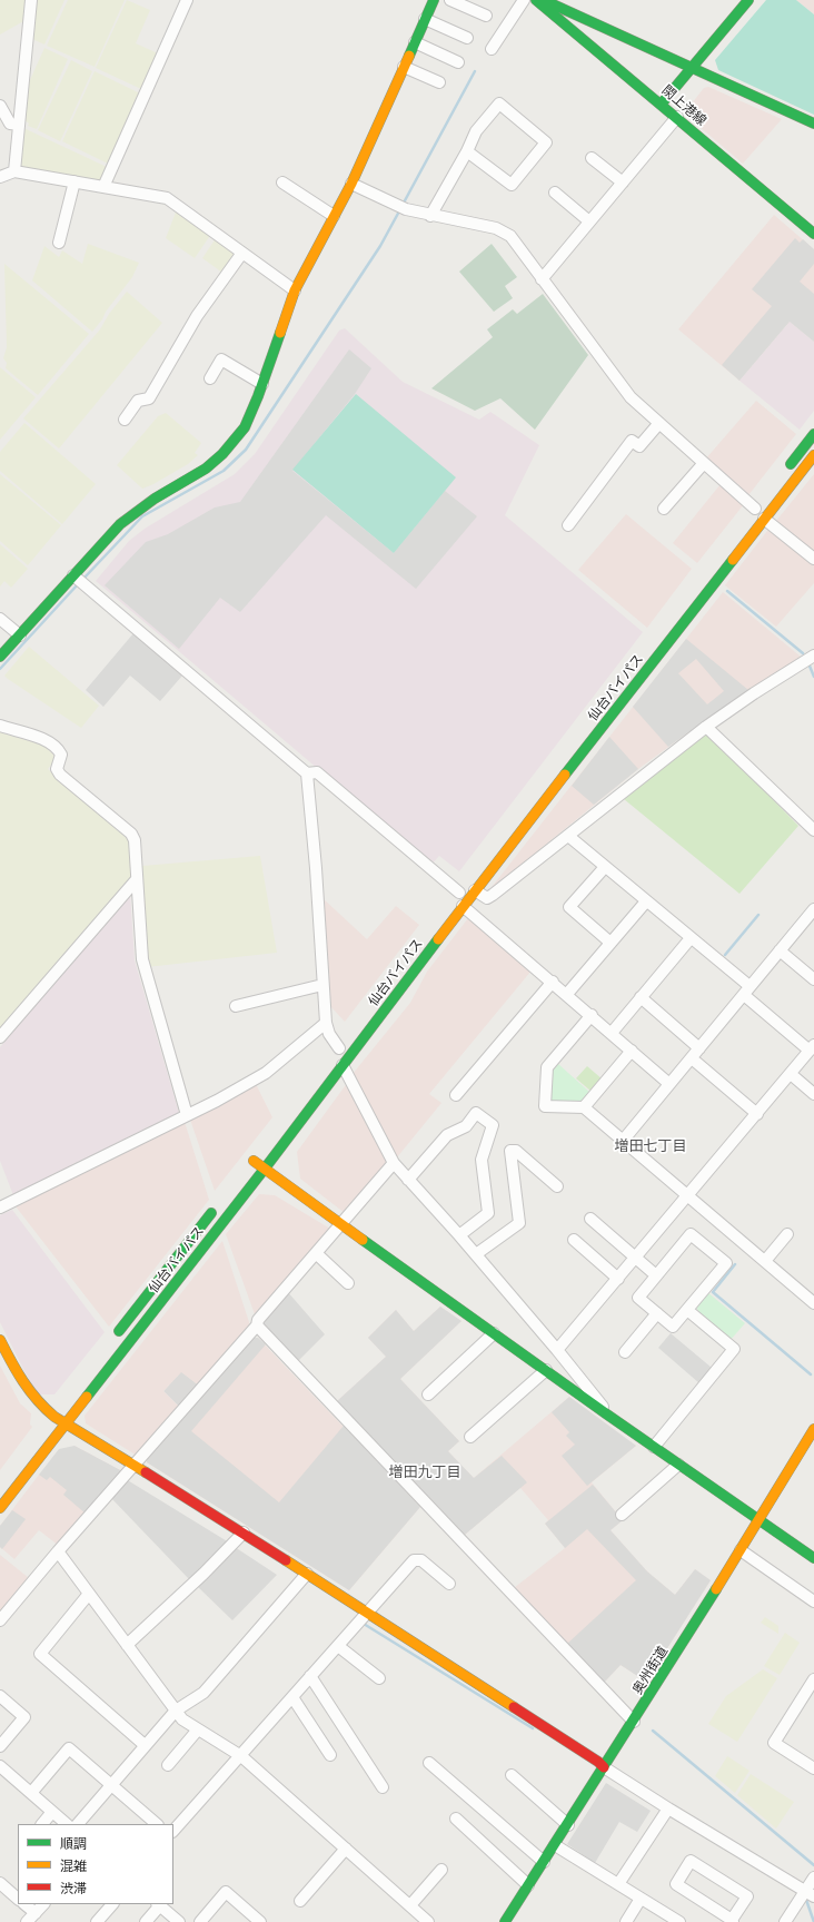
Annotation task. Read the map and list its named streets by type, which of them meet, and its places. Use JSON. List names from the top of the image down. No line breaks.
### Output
{"streets":{"main road":["閖上港線","仙台バイパス","奥州街道"]},"districts":["増田七丁目","増田九丁目"],"legend":["順調","混雑","渋滞"]}
